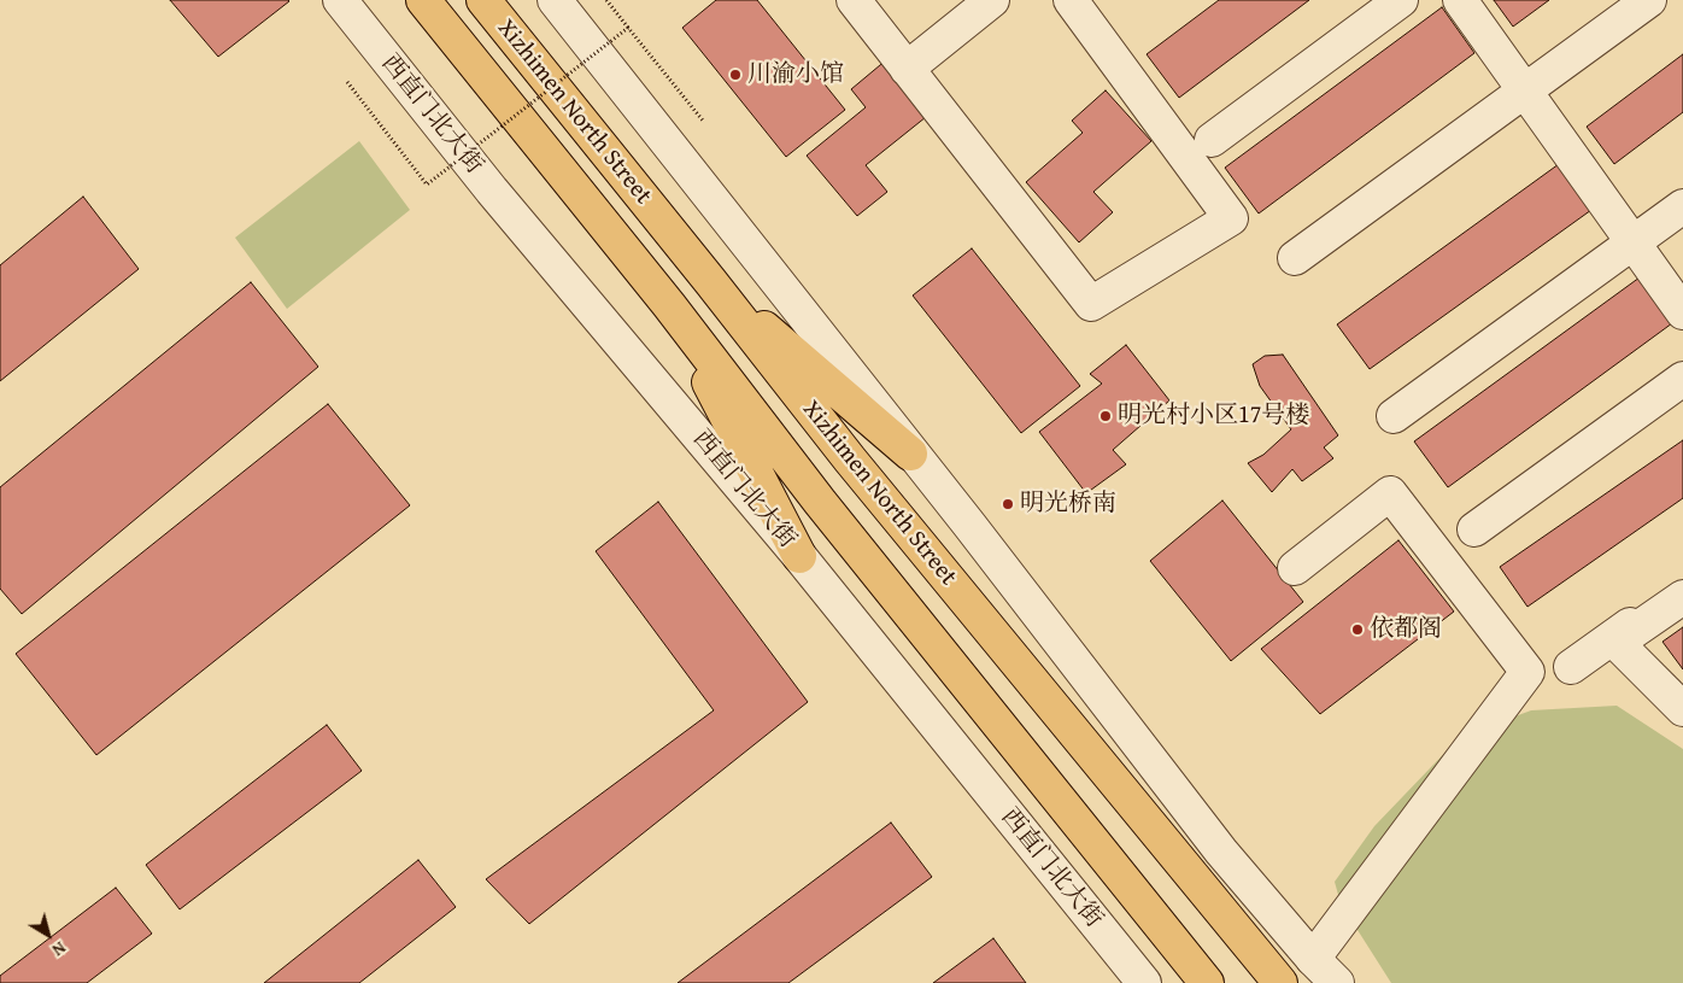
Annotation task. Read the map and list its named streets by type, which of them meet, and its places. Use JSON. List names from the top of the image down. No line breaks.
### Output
{"streets":{"highway":["Xizhimen North Street"],"street":["西直门北大街"]},"places":["川渝小馆","明光村小区17号楼","明光桥南","依都阁"],"north":"bottom right"}
